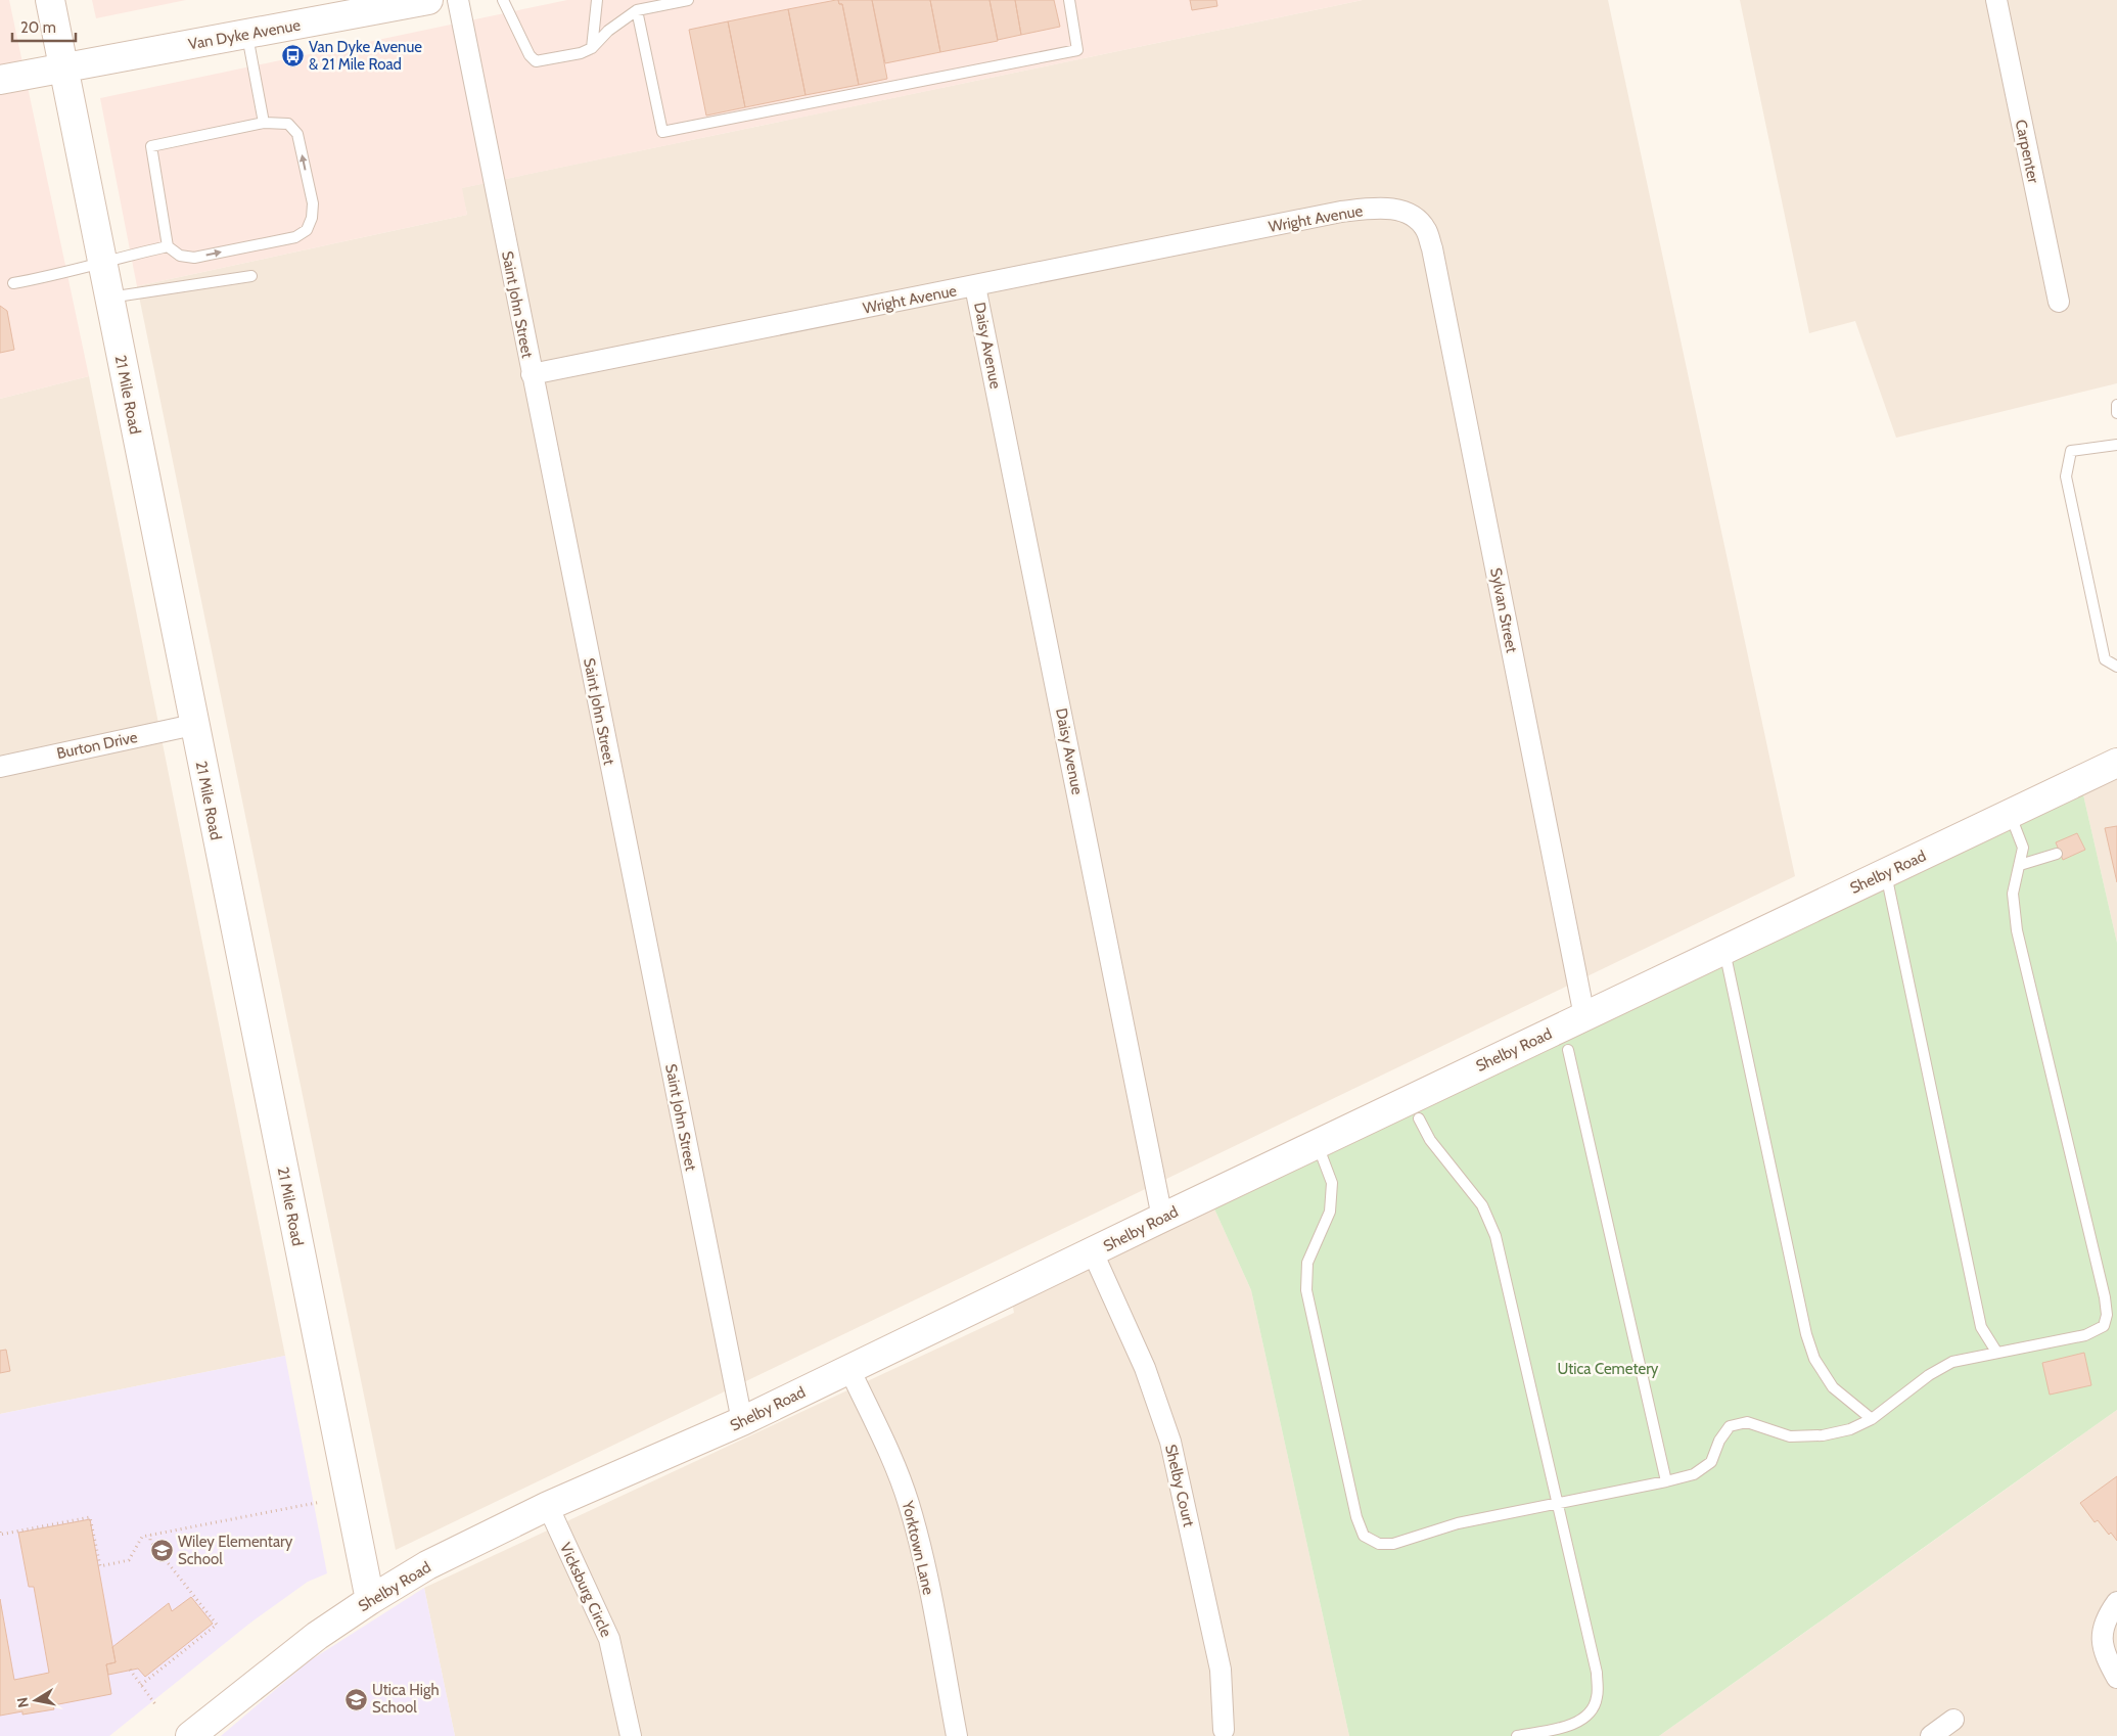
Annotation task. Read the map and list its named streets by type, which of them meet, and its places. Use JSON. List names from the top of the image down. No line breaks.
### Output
{"streets":{"street":["Van Dyke Avenue","Carpenter","Wright Avenue","Saint John Street","Daisy Avenue","21 Mile Road","Sylvan Street","Burton Drive","Shelby Road","Shelby Court","Yorktown Lane","Vicksburg Circle"]},"crossings":[["Van Dyke Avenue","21 Mile Road"],["Wright Avenue","Saint John Street"],["Wright Avenue","Daisy Avenue"],["Wright Avenue","Sylvan Street"],["Saint John Street","Shelby Road"],["Daisy Avenue","Shelby Road"],["21 Mile Road","Burton Drive"],["21 Mile Road","Shelby Road"],["Sylvan Street","Shelby Road"],["Shelby Road","Shelby Court"],["Shelby Road","Yorktown Lane"],["Shelby Road","Vicksburg Circle"]],"parks":["Utica Cemetery"],"places":{"bus stop":["Van Dyke Avenue & 21 Mile Road"],"school or university":["Wiley Elementary School","Utica High School"]},"scale_bar":"20 m","north":"left"}
